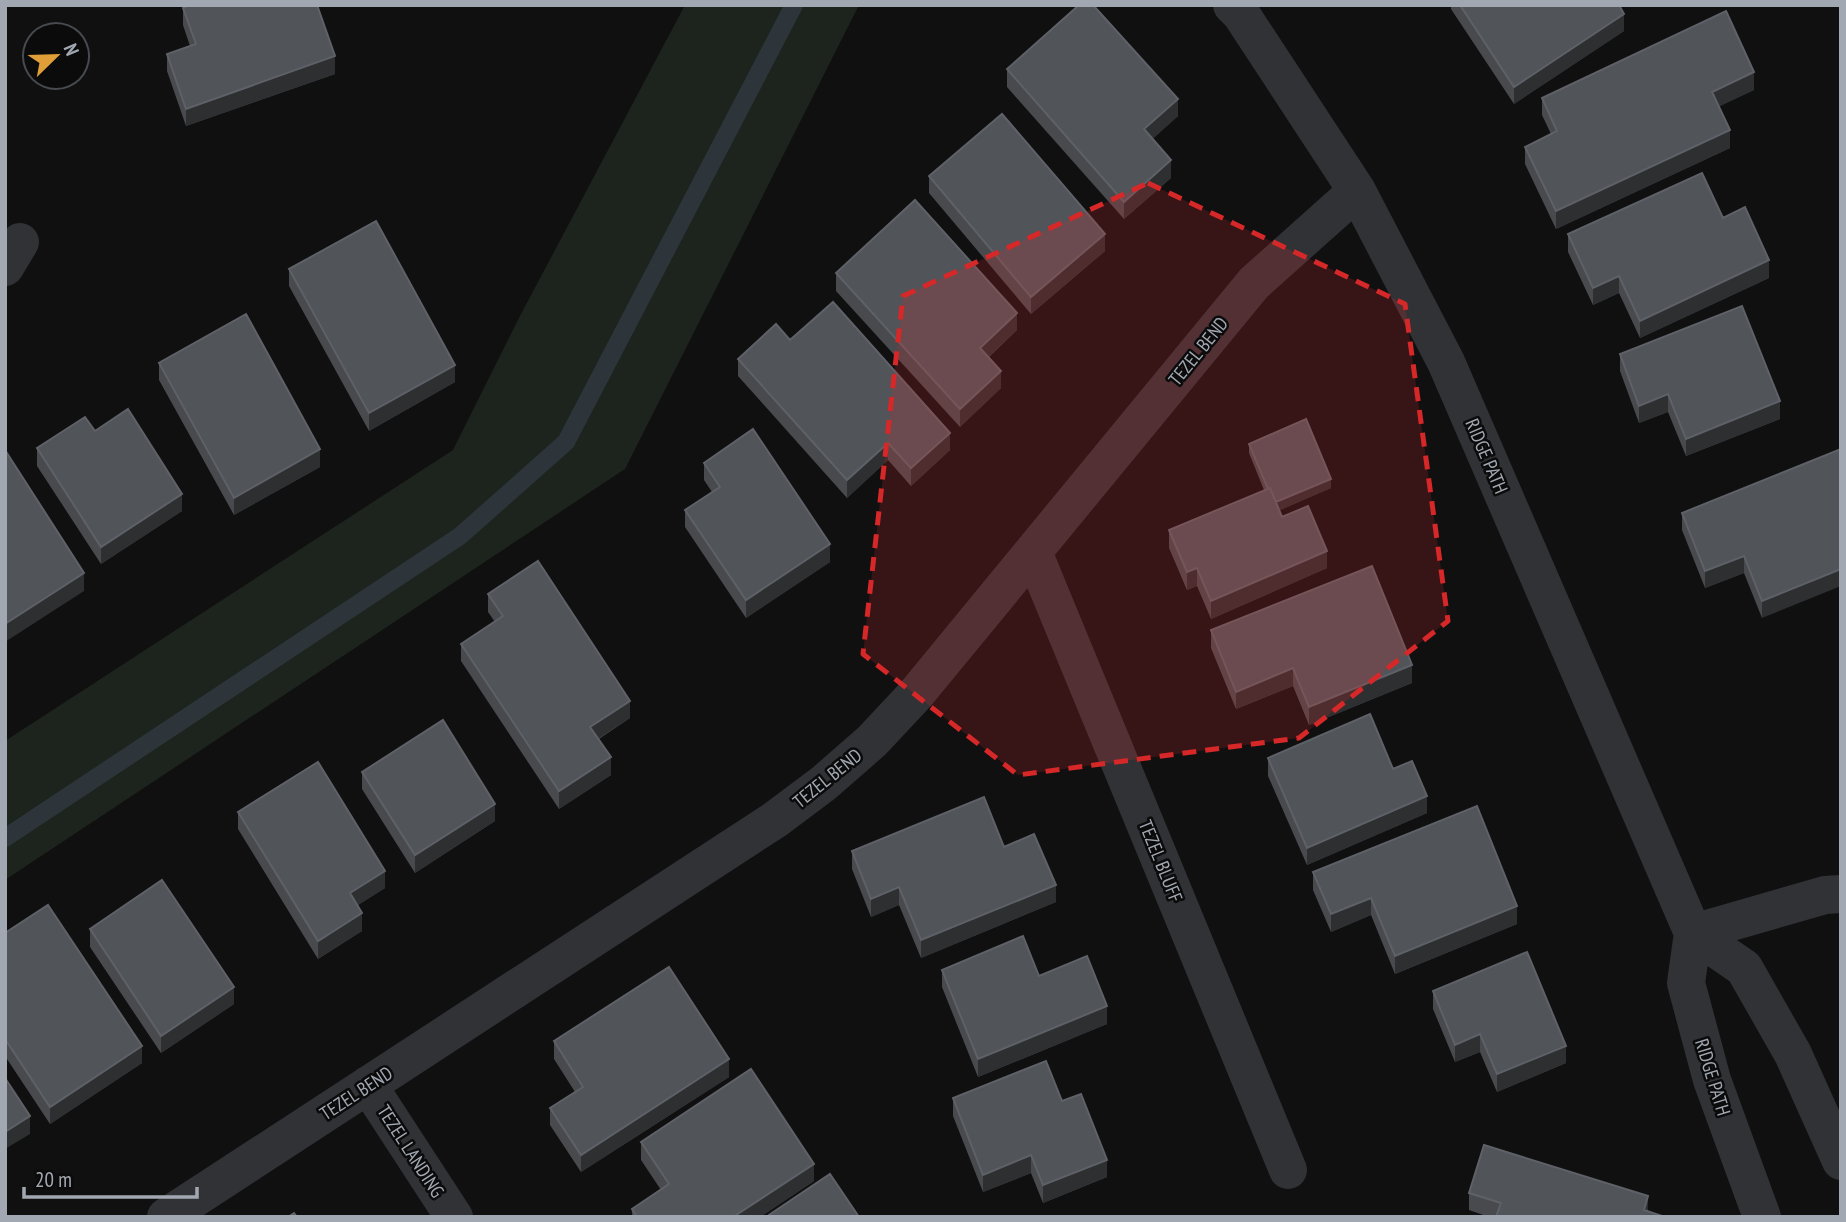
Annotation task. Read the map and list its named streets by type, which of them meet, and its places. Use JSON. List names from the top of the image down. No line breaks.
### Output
{"streets":{"street":["TEZEL BEND","RIDGE PATH","TEZEL BLUFF","TEZEL LANDING"]},"crossings":[["TEZEL BEND","RIDGE PATH"],["TEZEL BEND","TEZEL BLUFF"],["TEZEL BEND","TEZEL LANDING"]],"scale_bar":"20 m","north":"top right"}
